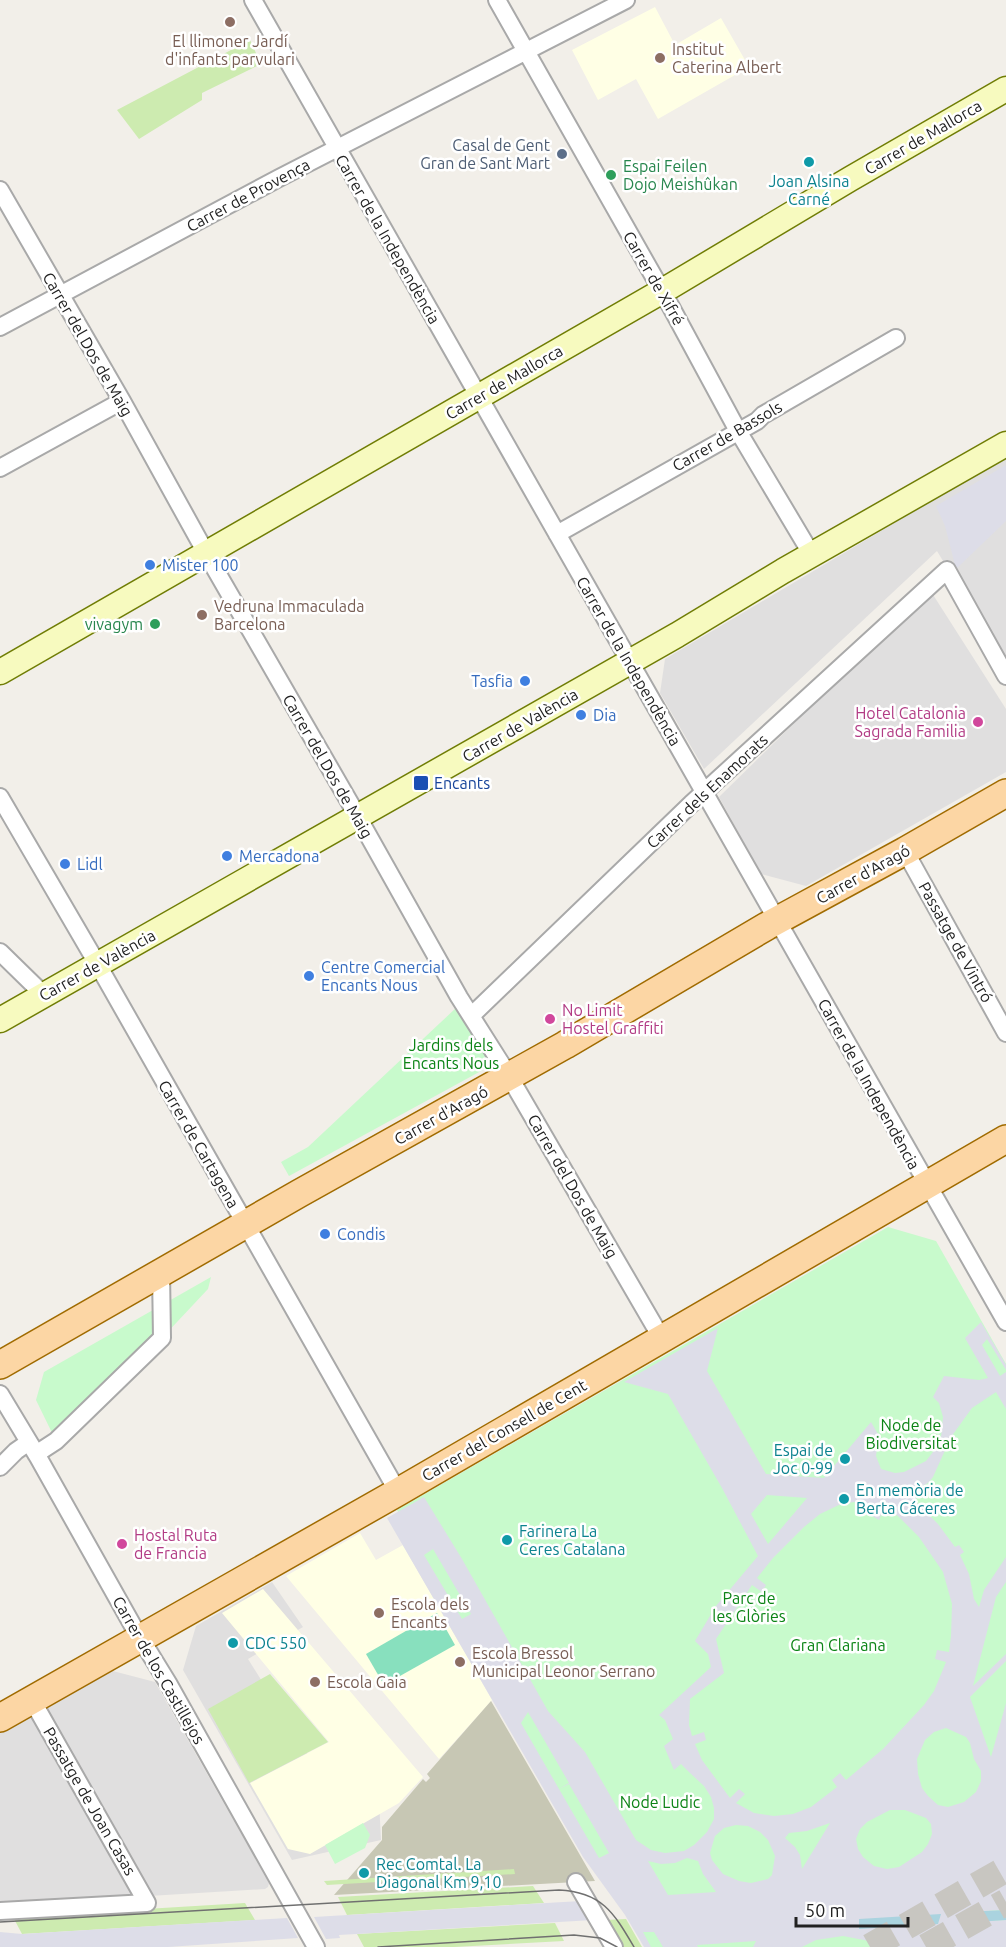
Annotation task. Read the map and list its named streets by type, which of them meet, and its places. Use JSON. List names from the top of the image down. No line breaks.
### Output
{"streets":{"main road":["Carrer de Mallorca","Carrer de València","Carrer d'Aragó","Carrer del Consell de Cent"],"street":["Carrer de Provença","Carrer de la Independència","Carrer de Xifré","Carrer del Dos de Maig","Carrer de Bassols","Carrer dels Enamorats","Passatge de Vintró","Carrer de Cartagena","Carrer de los Castillejos","Passatge de Joan Casas"]},"crossings":[["Carrer de Mallorca","Carrer de la Independència"],["Carrer de Mallorca","Carrer de Xifré"],["Carrer de Mallorca","Carrer del Dos de Maig"],["Carrer de Provença","Carrer de la Independència"],["Carrer de Provença","Carrer de Xifré"],["Carrer de Provença","Carrer del Dos de Maig"],["Carrer de la Independència","Carrer de Bassols"],["Carrer de la Independència","Carrer de València"],["Carrer de la Independència","Carrer dels Enamorats"],["Carrer de la Independència","Carrer d'Aragó"],["Carrer de la Independència","Carrer del Consell de Cent"],["Carrer de Xifré","Carrer de Bassols"],["Carrer de Xifré","Carrer de València"],["Carrer del Dos de Maig","Carrer de València"],["Carrer del Dos de Maig","Carrer dels Enamorats"],["Carrer del Dos de Maig","Carrer d'Aragó"],["Carrer del Dos de Maig","Carrer del Consell de Cent"],["Carrer de València","Carrer de Cartagena"],["Carrer d'Aragó","Passatge de Vintró"],["Carrer d'Aragó","Carrer de Cartagena"],["Carrer de Cartagena","Carrer del Consell de Cent"],["Carrer del Consell de Cent","Carrer de los Castillejos"],["Carrer del Consell de Cent","Passatge de Joan Casas"]],"parks":["Jardins dels Encants Nous","Node de Biodiversitat","Parc de les Glòries","Gran Clariana","Node Ludic"],"places":{"other":["El llimoner Jardí d'infants parvulari","Institut Caterina Albert","Casal de Gent Gran de Sant Mart","Joan Alsina Carné","Espai Feilen Dojo Meishûkan","Mister 100","Vedruna Immaculada Barcelona","vivagym","Tasfia","Dia","Hotel Catalonia Sagrada Familia","Mercadona","Lidl","Centre Comercial Encants Nous","No Limit Hostel Graffiti","Condis","Espai de Joc 0-99","En memòria de Berta Cáceres","Farinera La Ceres Catalana","Hostal Ruta de Francia","Escola dels Encants","CDC 550","Escola Bressol Municipal Leonor Serrano","Escola Gaia","Rec Comtal. La Diagonal Km 9,10"],"transit":["Encants"]},"scale_bar":"50 m"}
